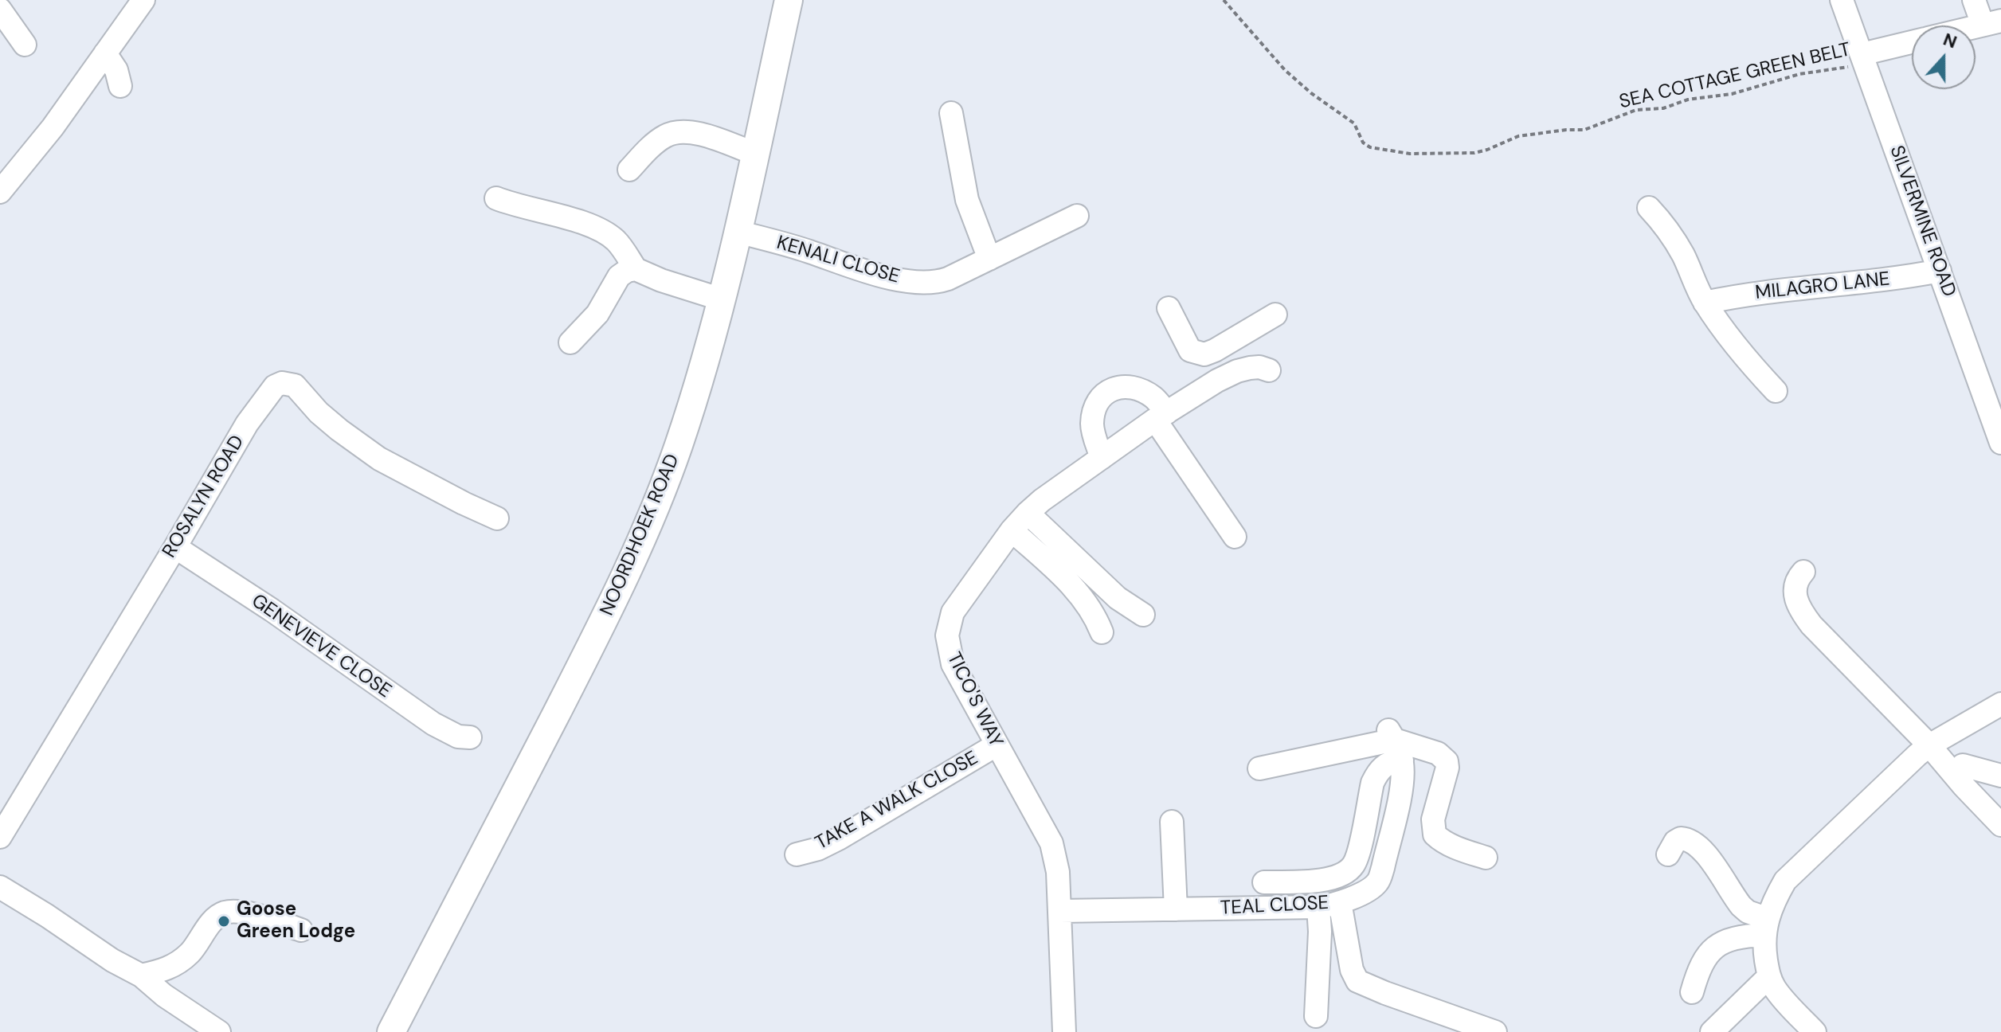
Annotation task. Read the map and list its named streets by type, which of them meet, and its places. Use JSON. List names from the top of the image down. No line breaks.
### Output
{"streets":{"main road":["NOORDHOEK ROAD"],"street":["SILVERMINE ROAD","KENALI CLOSE","MILAGRO LANE","ROSALYN ROAD","GENEVIEVE CLOSE","TICO'S WAY","TAKE A WALK CLOSE","TEAL CLOSE"],"path":["SEA COTTAGE GREEN BELT"]},"crossings":[["SEA COTTAGE GREEN BELT","SILVERMINE ROAD"],["SILVERMINE ROAD","MILAGRO LANE"],["KENALI CLOSE","NOORDHOEK ROAD"],["ROSALYN ROAD","GENEVIEVE CLOSE"],["TICO'S WAY","TAKE A WALK CLOSE"],["TICO'S WAY","TEAL CLOSE"]],"places":["Goose Green Lodge"],"north":"top"}
